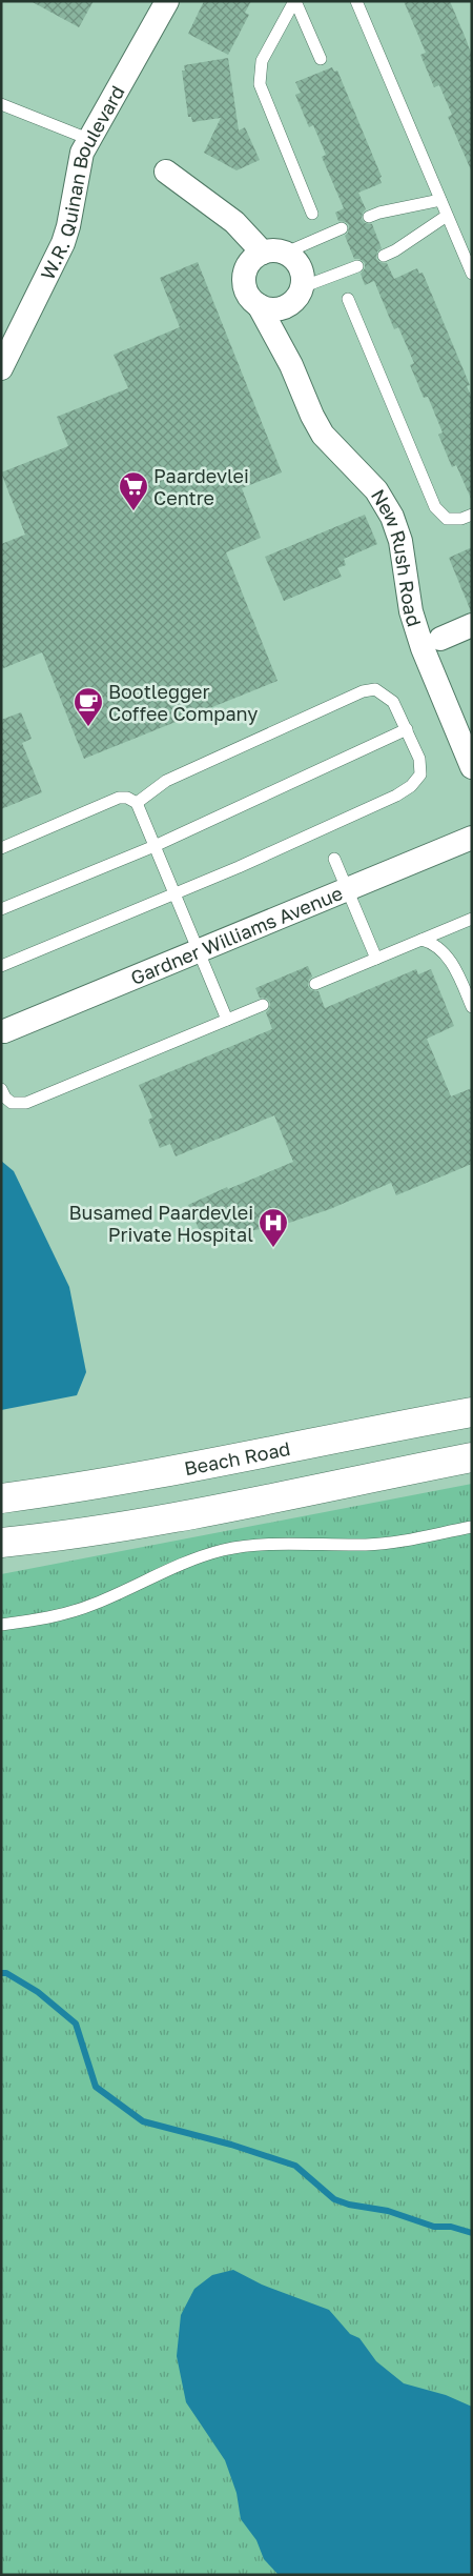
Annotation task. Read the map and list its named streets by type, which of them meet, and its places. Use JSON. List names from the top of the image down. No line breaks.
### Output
{"streets":{"main road":["Beach Road"],"street":["W.R. Quinan Boulevard","New Rush Road","Gardner Williams Avenue"]},"places":{"supermarket":["Paardevlei Centre"],"cafe":["Bootlegger Coffee Company"],"hospital":["Busamed Paardevlei Private Hospital"]}}
